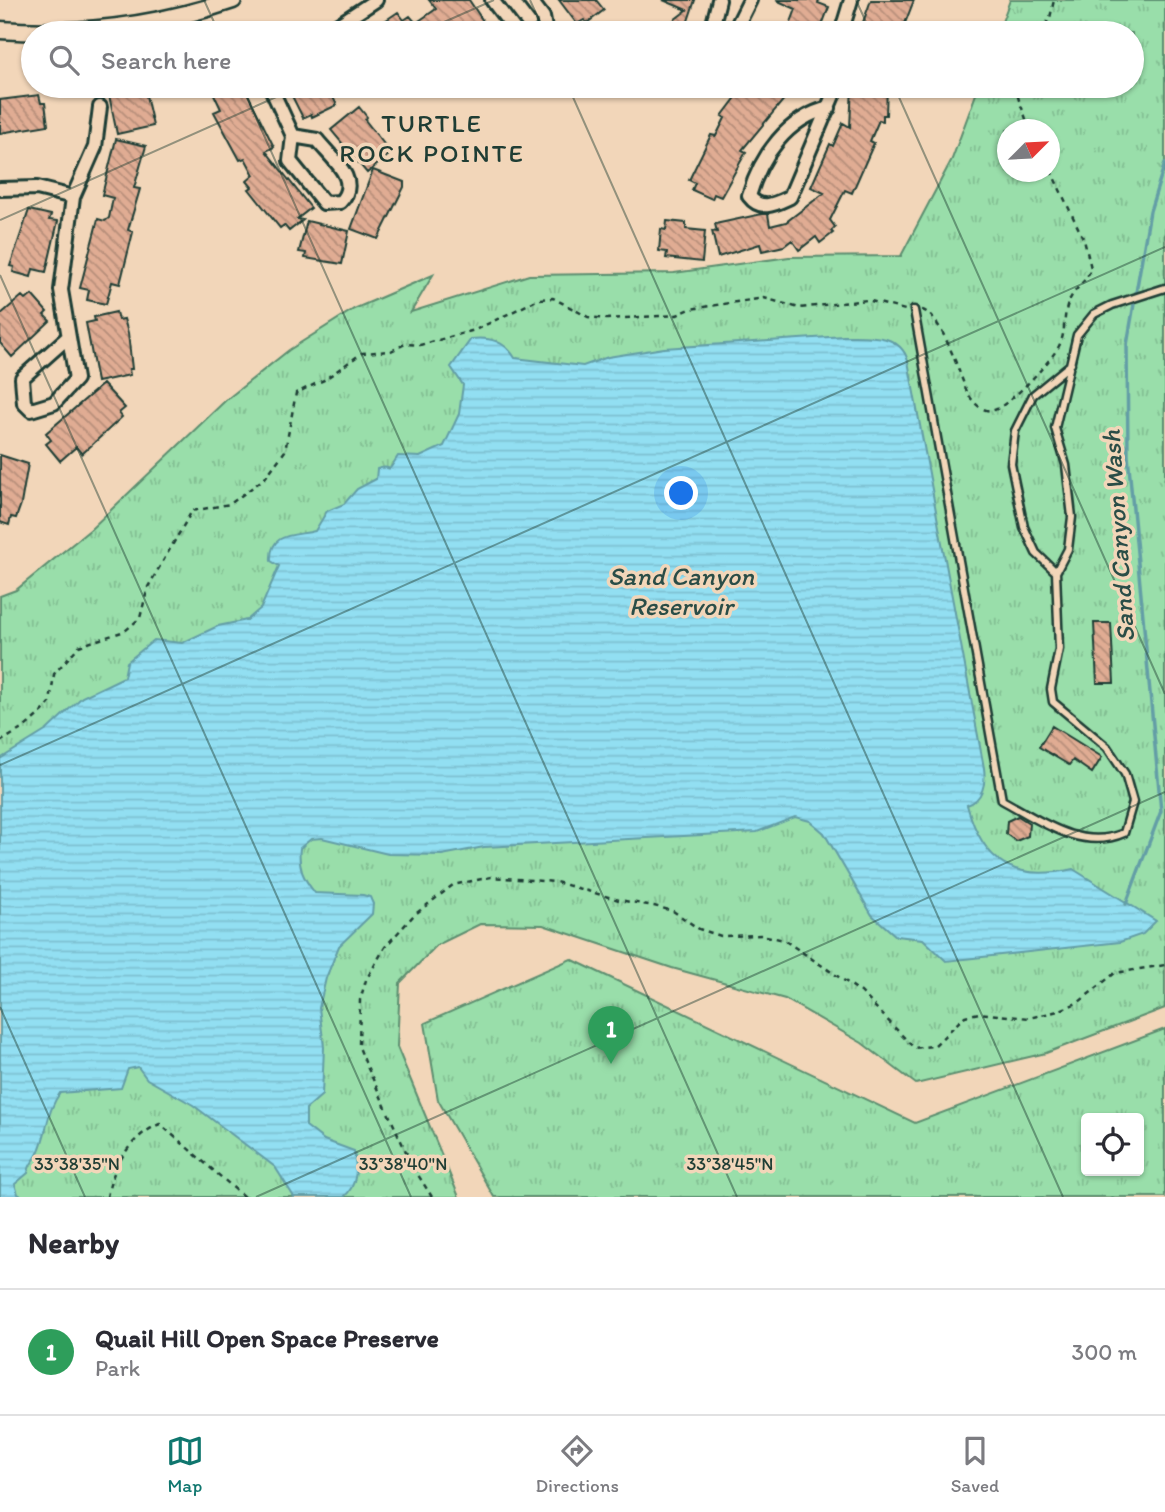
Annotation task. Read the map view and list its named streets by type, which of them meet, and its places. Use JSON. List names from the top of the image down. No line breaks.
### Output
{"districts":["TURTLE ROCK POINTE"],"water":["Sand Canyon Wash","Sand Canyon Reservoir"],"north":"top right","page":{"search":"Search here","pins":"1","heading":"Nearby","list":[{"mark":"1","name":"Quail Hill Open Space Preserve","note":"Park","value":"300 m"}],"nav":["Map","Directions","Saved"]},"coordinates":["33°38'35\"N","33°38'40\"N","33°38'45\"N"]}
